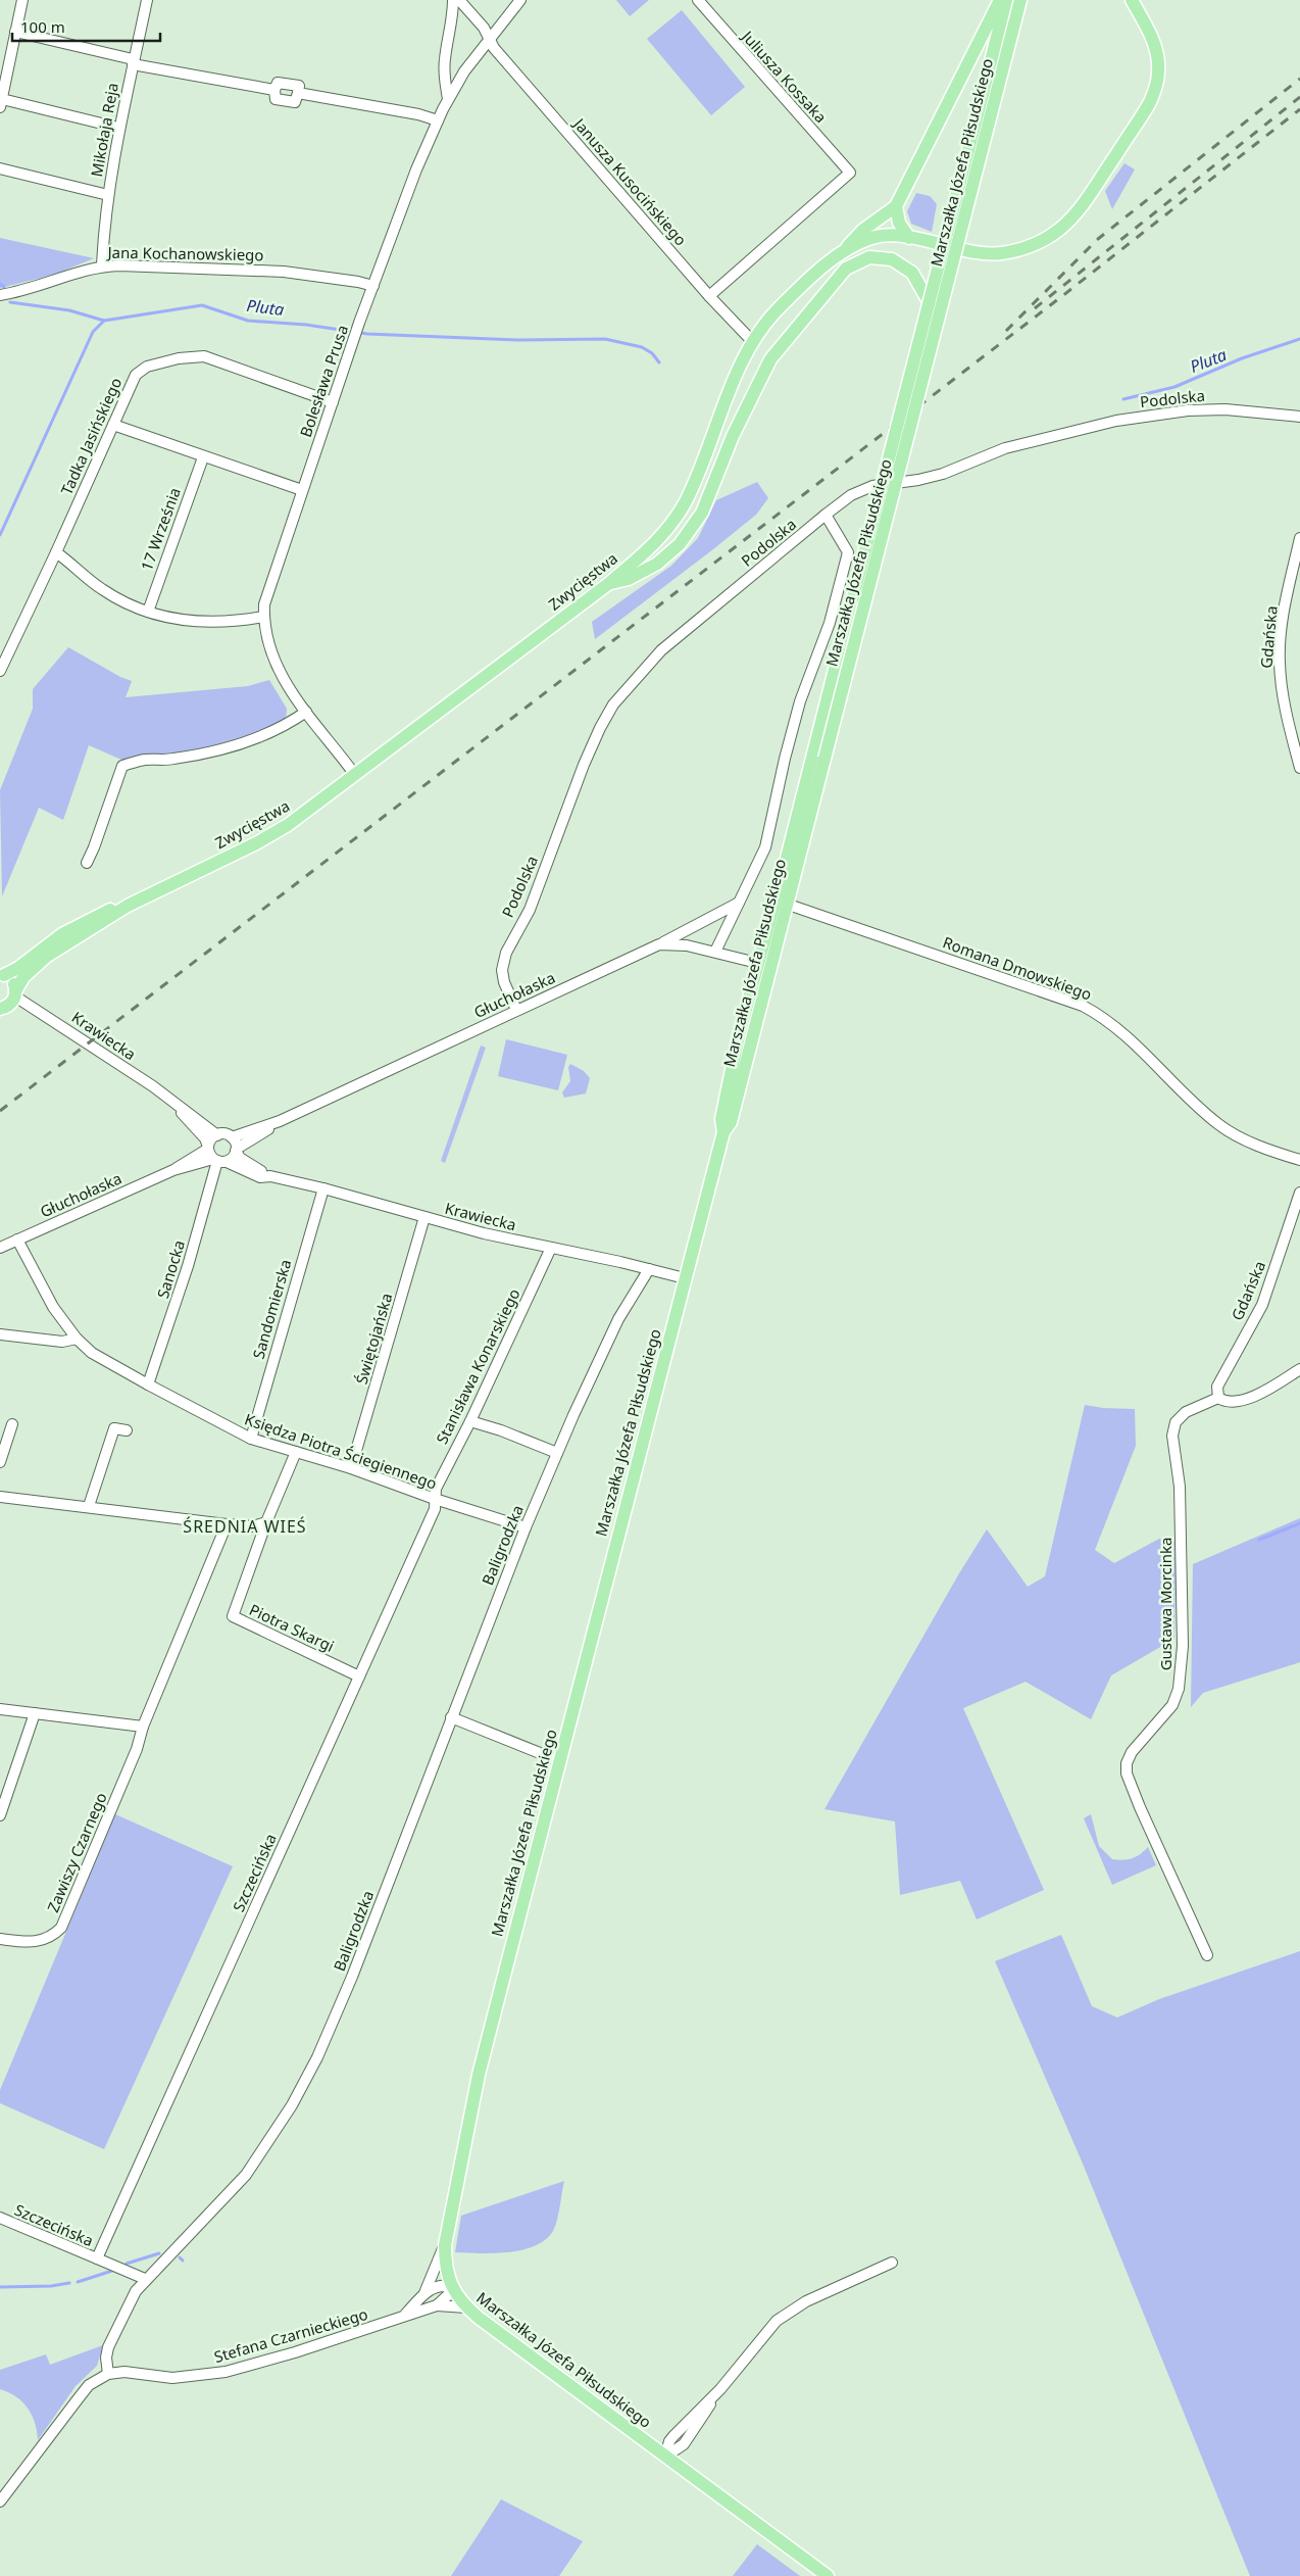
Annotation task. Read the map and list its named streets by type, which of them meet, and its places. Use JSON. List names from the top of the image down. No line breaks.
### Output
{"streets":{"main road":["Marszałka Józefa Piłsudskiego","Zwycięstwa"],"street":["Juliusza Kossaka","Mikołaja Reja","Janusza Kusocińskiego","Jana Kochanowskiego","Bolesława Prusa","Podolska","Tadka Jasińskiego","17 Września","Gdańska","Romana Dmowskiego","Głuchołaska","Krawiecka","Sanocka","Sandomierska","Świętojańska","Stanisława Konarskiego","Księdza Piotra Ściegiennego","Baligrodzka","Gustawa Morcinka","Piotra Skargi","Zawiszy Czarnego","Szczecińska","Stefana Czarnieckiego"]},"crossings":[["Juliusza Kossaka","Janusza Kusocińskiego"],["Mikołaja Reja","Jana Kochanowskiego"],["Marszałka Józefa Piłsudskiego","Podolska"],["Marszałka Józefa Piłsudskiego","Zwycięstwa"],["Marszałka Józefa Piłsudskiego","Romana Dmowskiego"],["Marszałka Józefa Piłsudskiego","Głuchołaska"],["Marszałka Józefa Piłsudskiego","Krawiecka"],["Marszałka Józefa Piłsudskiego","Stefana Czarnieckiego"],["Janusza Kusocińskiego","Bolesława Prusa"],["Janusza Kusocińskiego","Zwycięstwa"],["Jana Kochanowskiego","Bolesława Prusa"],["Bolesława Prusa","Tadka Jasińskiego"],["Bolesława Prusa","Zwycięstwa"],["Podolska","Głuchołaska"],["Zwycięstwa","Krawiecka"],["Gdańska","Gustawa Morcinka"],["Głuchołaska","Krawiecka"],["Głuchołaska","Sanocka"],["Głuchołaska","Księdza Piotra Ściegiennego"],["Krawiecka","Sanocka"],["Krawiecka","Sandomierska"],["Krawiecka","Świętojańska"],["Krawiecka","Stanisława Konarskiego"],["Krawiecka","Baligrodzka"],["Sanocka","Księdza Piotra Ściegiennego"],["Sandomierska","Księdza Piotra Ściegiennego"],["Świętojańska","Księdza Piotra Ściegiennego"],["Stanisława Konarskiego","Księdza Piotra Ściegiennego"],["Stanisława Konarskiego","Szczecińska"],["Księdza Piotra Ściegiennego","Baligrodzka"],["Księdza Piotra Ściegiennego","Piotra Skargi"],["Księdza Piotra Ściegiennego","Szczecińska"],["Baligrodzka","Szczecińska"],["Baligrodzka","Stefana Czarnieckiego"],["Piotra Skargi","Szczecińska"]],"districts":["ŚREDNIA WIEŚ"],"water":["Pluta"],"scale_bar":"100 m"}
